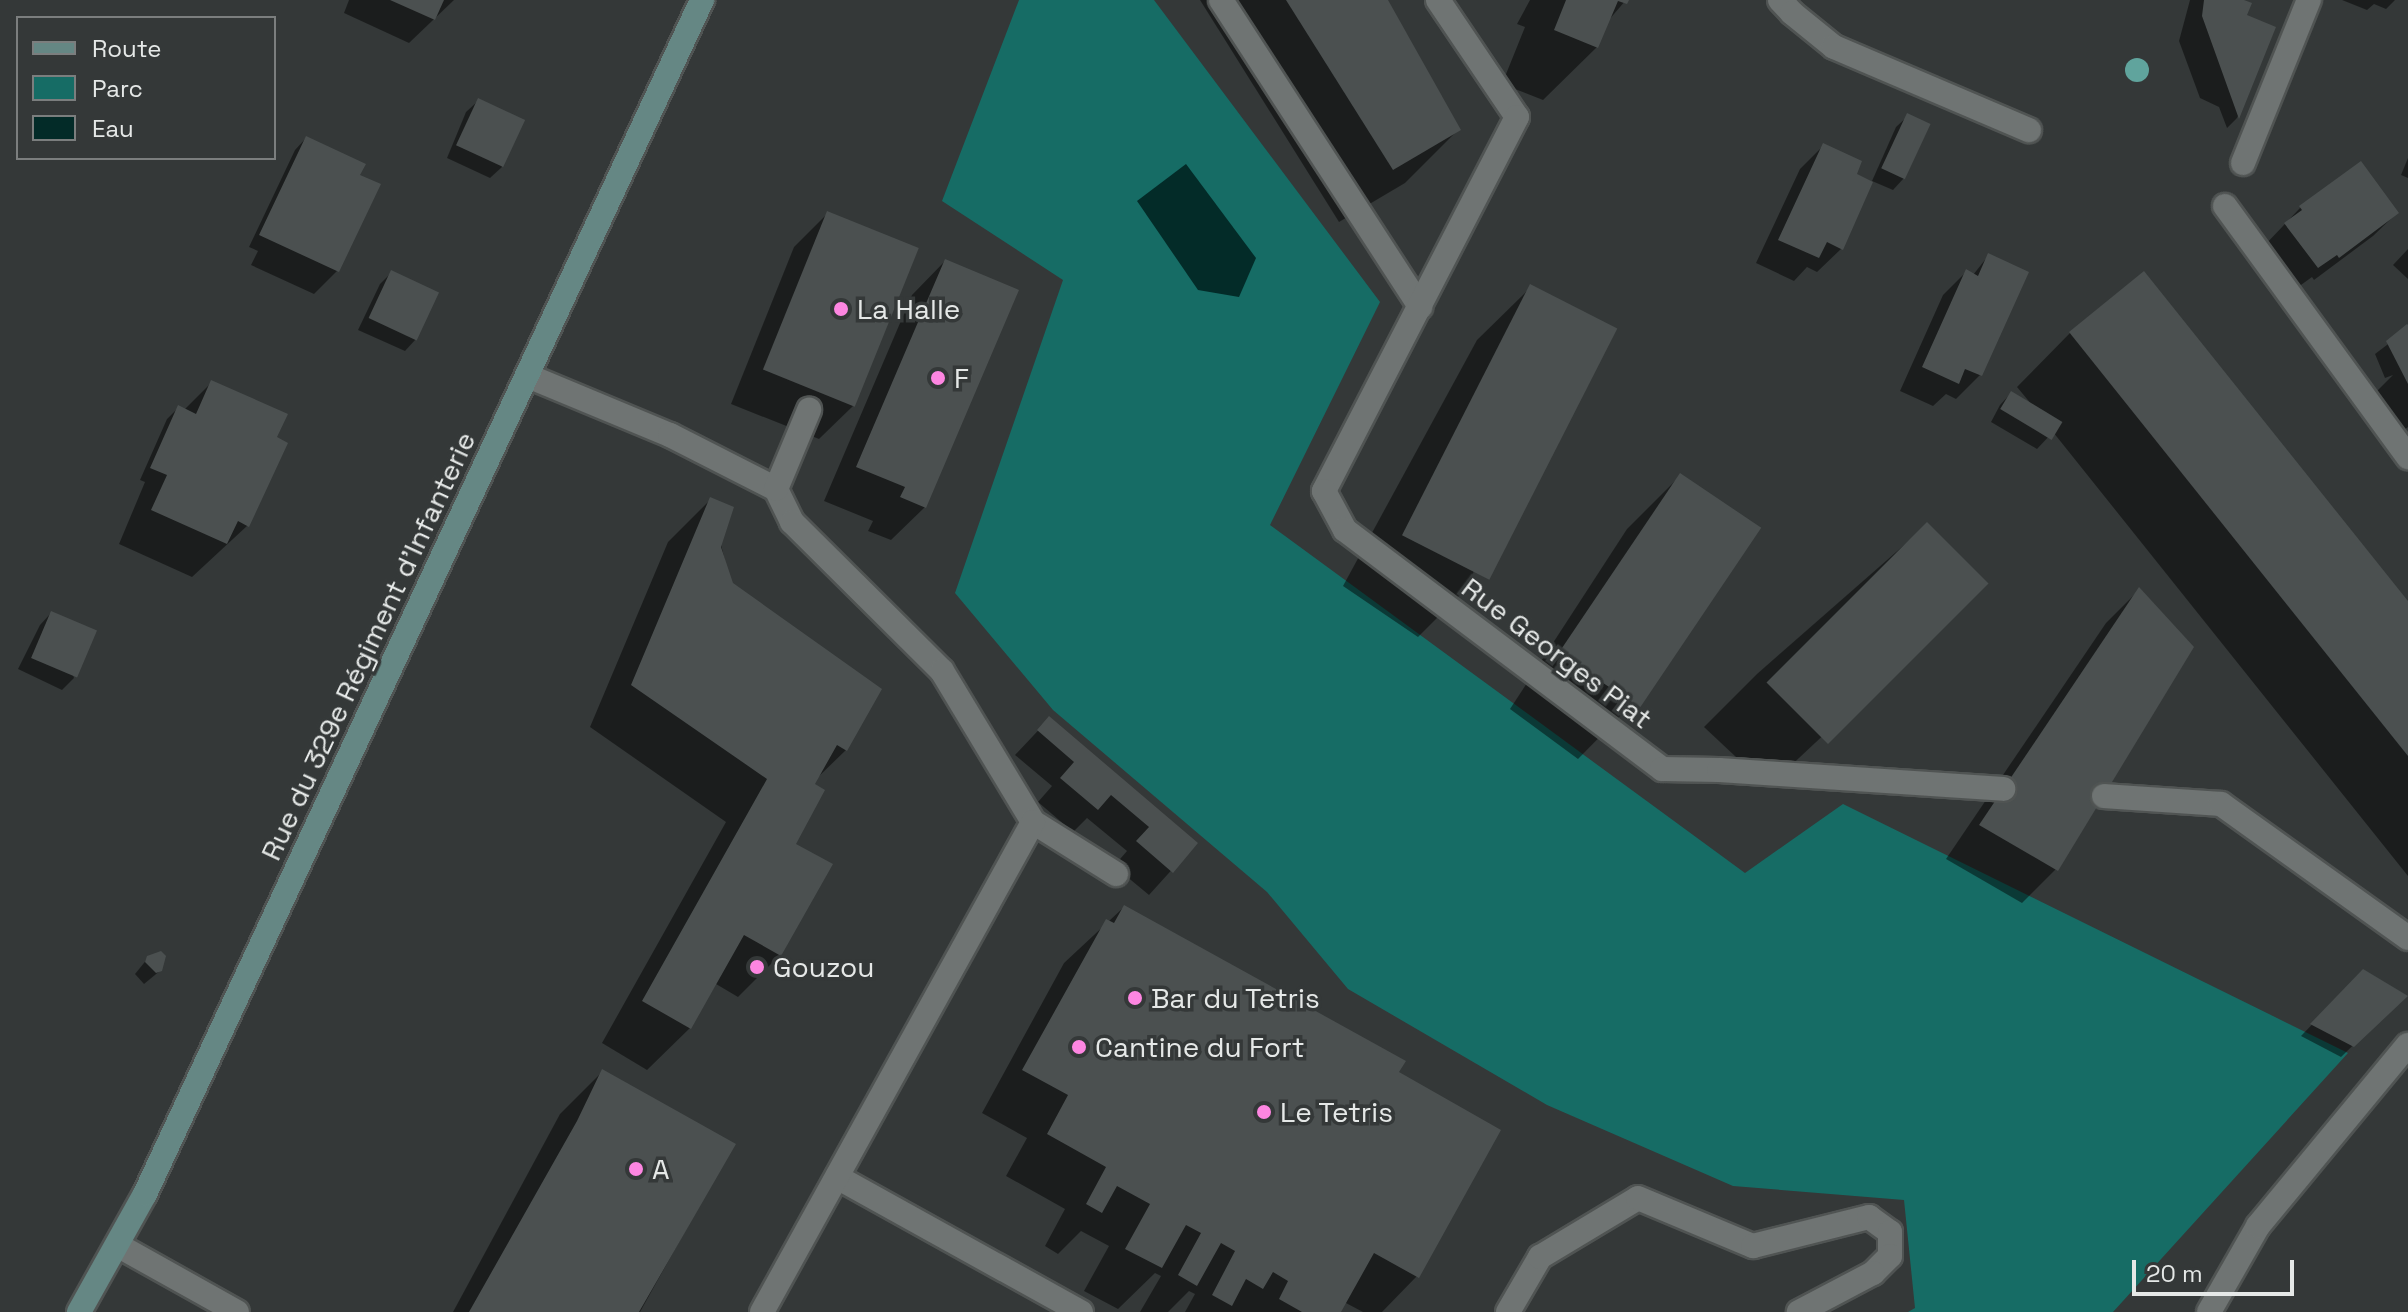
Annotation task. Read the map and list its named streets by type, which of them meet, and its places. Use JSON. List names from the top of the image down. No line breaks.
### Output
{"streets":{"street":["Rue du 329e Régiment d'Infanterie","Rue Georges Piat"]},"places":["La Halle","F","Gouzou","Bar du Tetris","Cantine du Fort","Le Tetris","A"],"legend":["Route","Parc","Eau"],"scale_bar":"20 m"}
